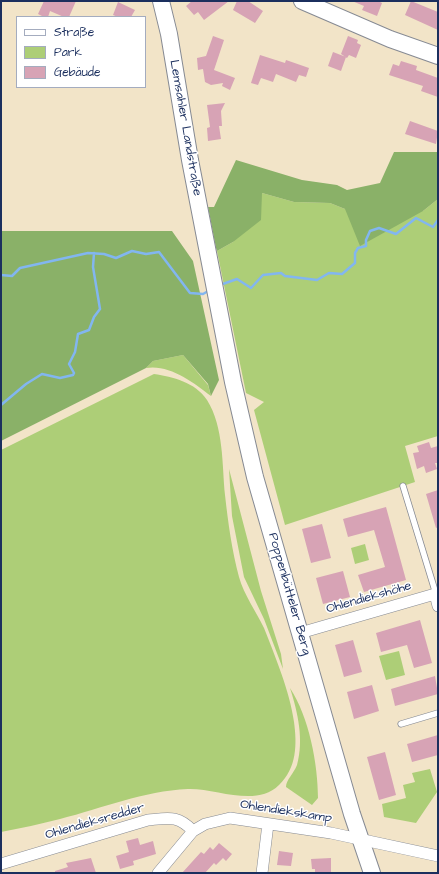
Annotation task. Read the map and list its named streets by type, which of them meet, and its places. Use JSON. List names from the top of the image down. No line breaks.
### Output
{"streets":{"main road":["Lemsahler Landstraße","Poppenbütteler Berg"],"street":["Ohlendiekshöhe","Ohlendiekskamp","Ohlendieksredder"]},"crossings":[["Lemsahler Landstraße","Poppenbütteler Berg"],["Poppenbütteler Berg","Ohlendiekshöhe"],["Poppenbütteler Berg","Ohlendiekskamp"],["Ohlendiekskamp","Ohlendieksredder"]],"legend":["Straße","Park","Gebäude"]}
